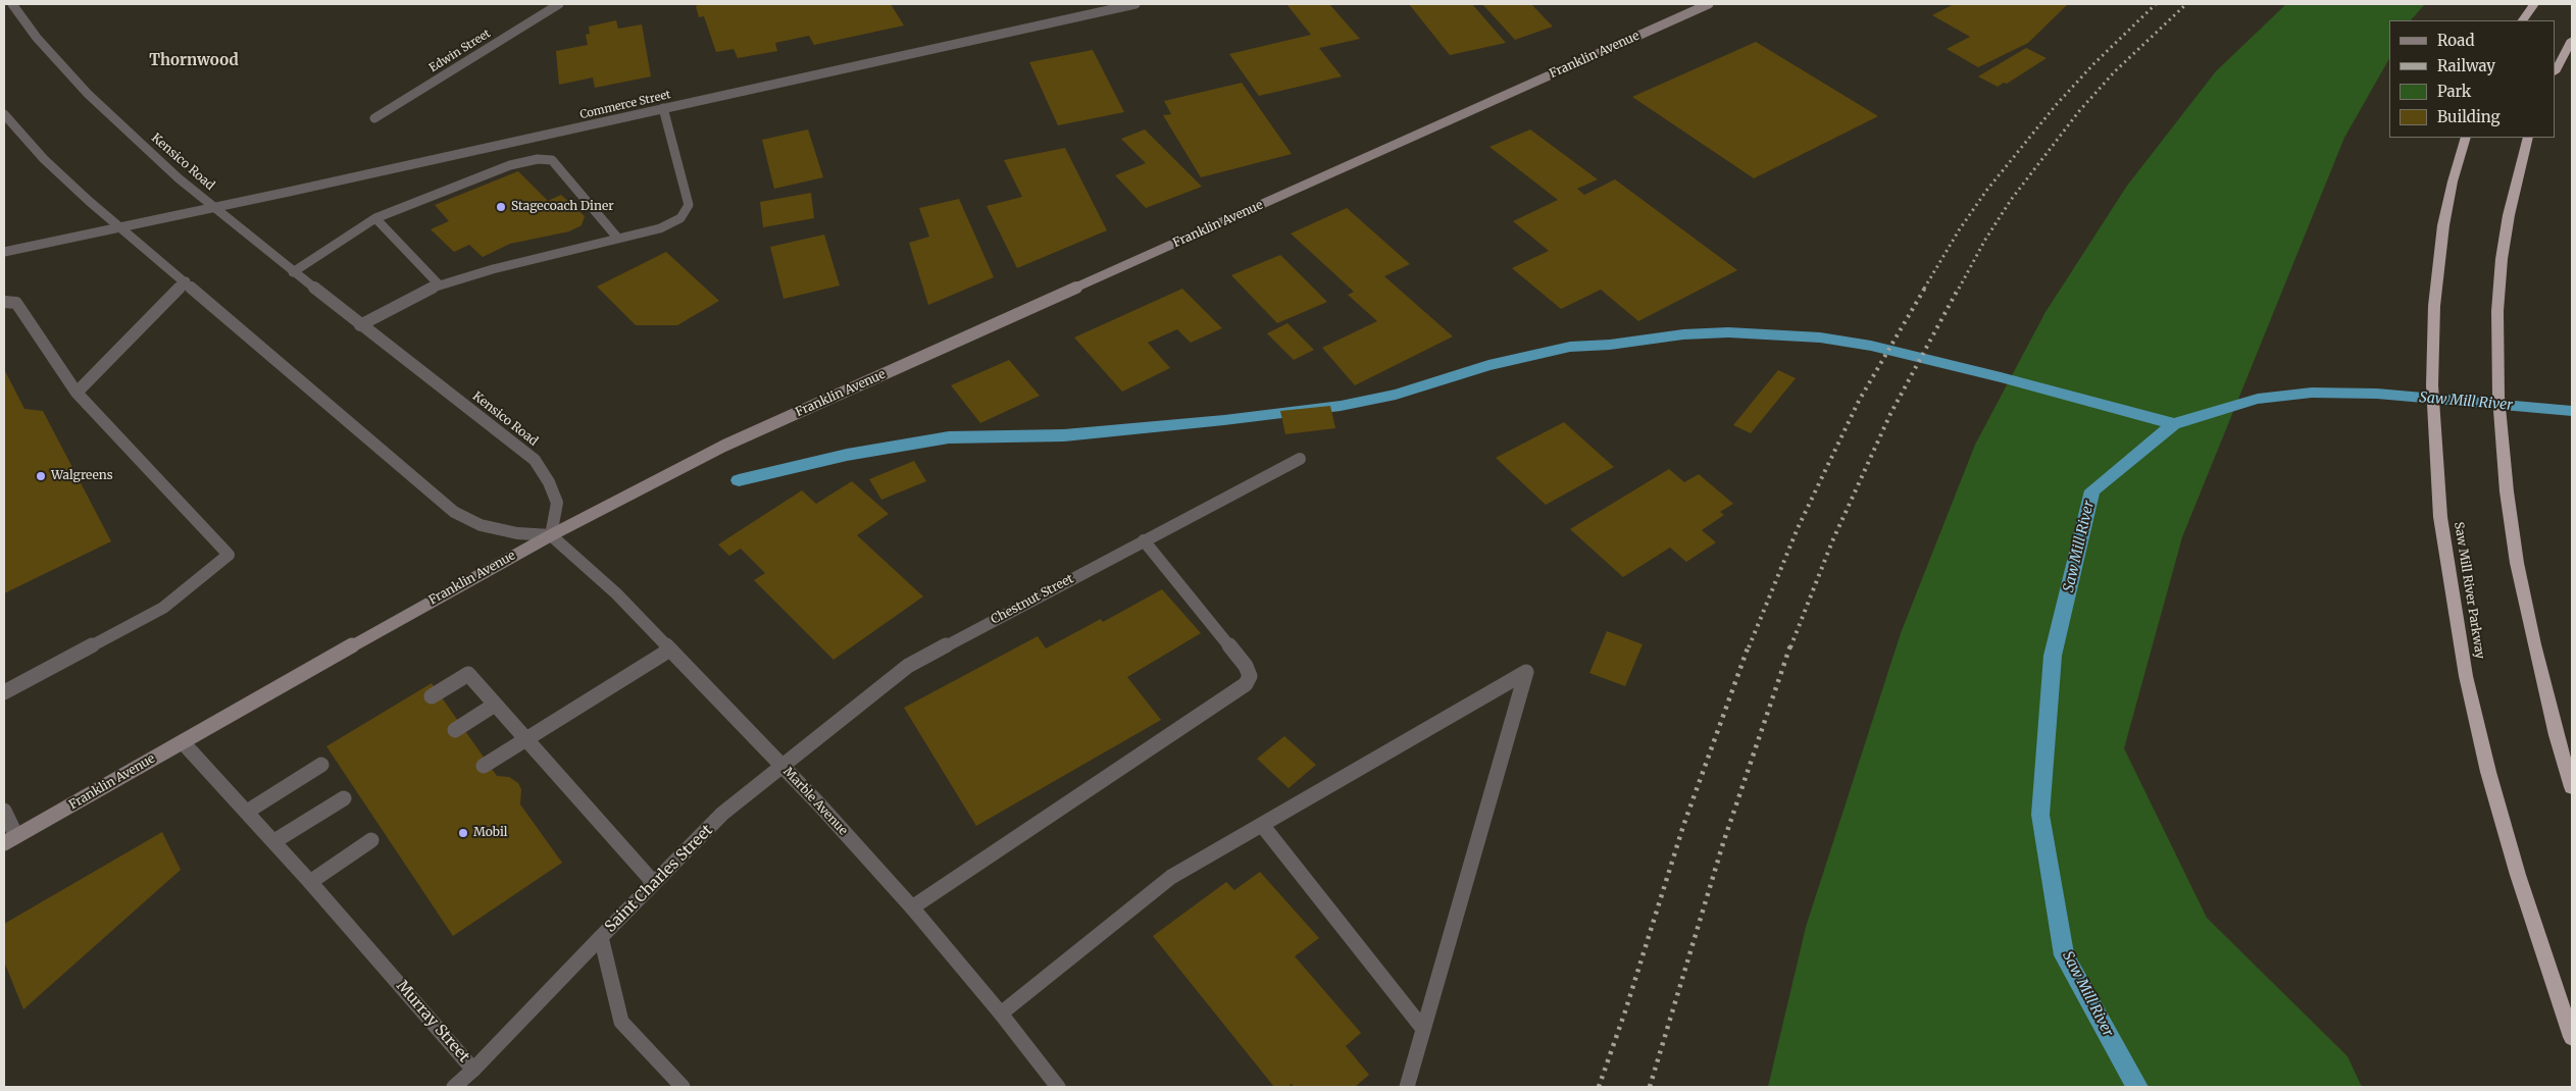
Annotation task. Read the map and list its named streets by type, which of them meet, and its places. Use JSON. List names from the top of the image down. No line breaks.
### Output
{"streets":{"highway":["Saw Mill River Parkway"],"main road":["Franklin Avenue"],"street":["Edwin Street","Commerce Street","Kensico Road","Chestnut Street","Marble Avenue","Saint Charles Street","Murray Street"]},"crossings":[["Franklin Avenue","Kensico Road"],["Franklin Avenue","Marble Avenue"],["Franklin Avenue","Murray Street"],["Commerce Street","Kensico Road"],["Kensico Road","Marble Avenue"],["Chestnut Street","Marble Avenue"],["Chestnut Street","Saint Charles Street"],["Marble Avenue","Saint Charles Street"],["Saint Charles Street","Murray Street"]],"districts":["Thornwood"],"water":["Saw Mill River"],"places":["Stagecoach Diner","Walgreens","Mobil"],"legend":["Road","Railway","Park","Building"]}
